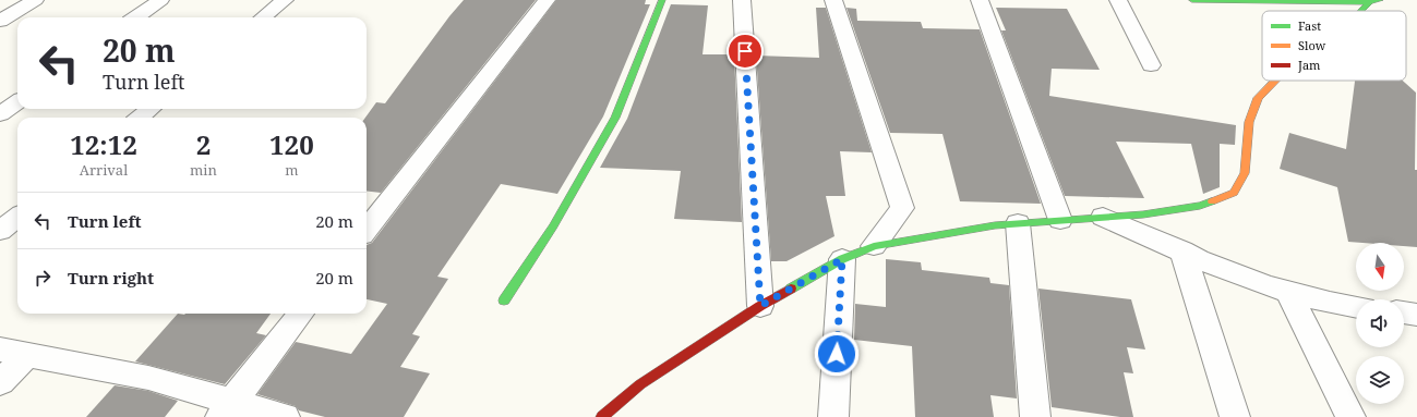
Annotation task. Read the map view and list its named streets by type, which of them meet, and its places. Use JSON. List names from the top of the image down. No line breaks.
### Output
{"legend":["Fast","Slow","Jam"],"north":"bottom","page":{"turn":["20 m","Turn left"],"eta":["12:12","Arrival","2","min","120","m"],"list":[{"name":"Turn left","value":"20 m"},{"name":"Turn right","value":"20 m"}]}}
